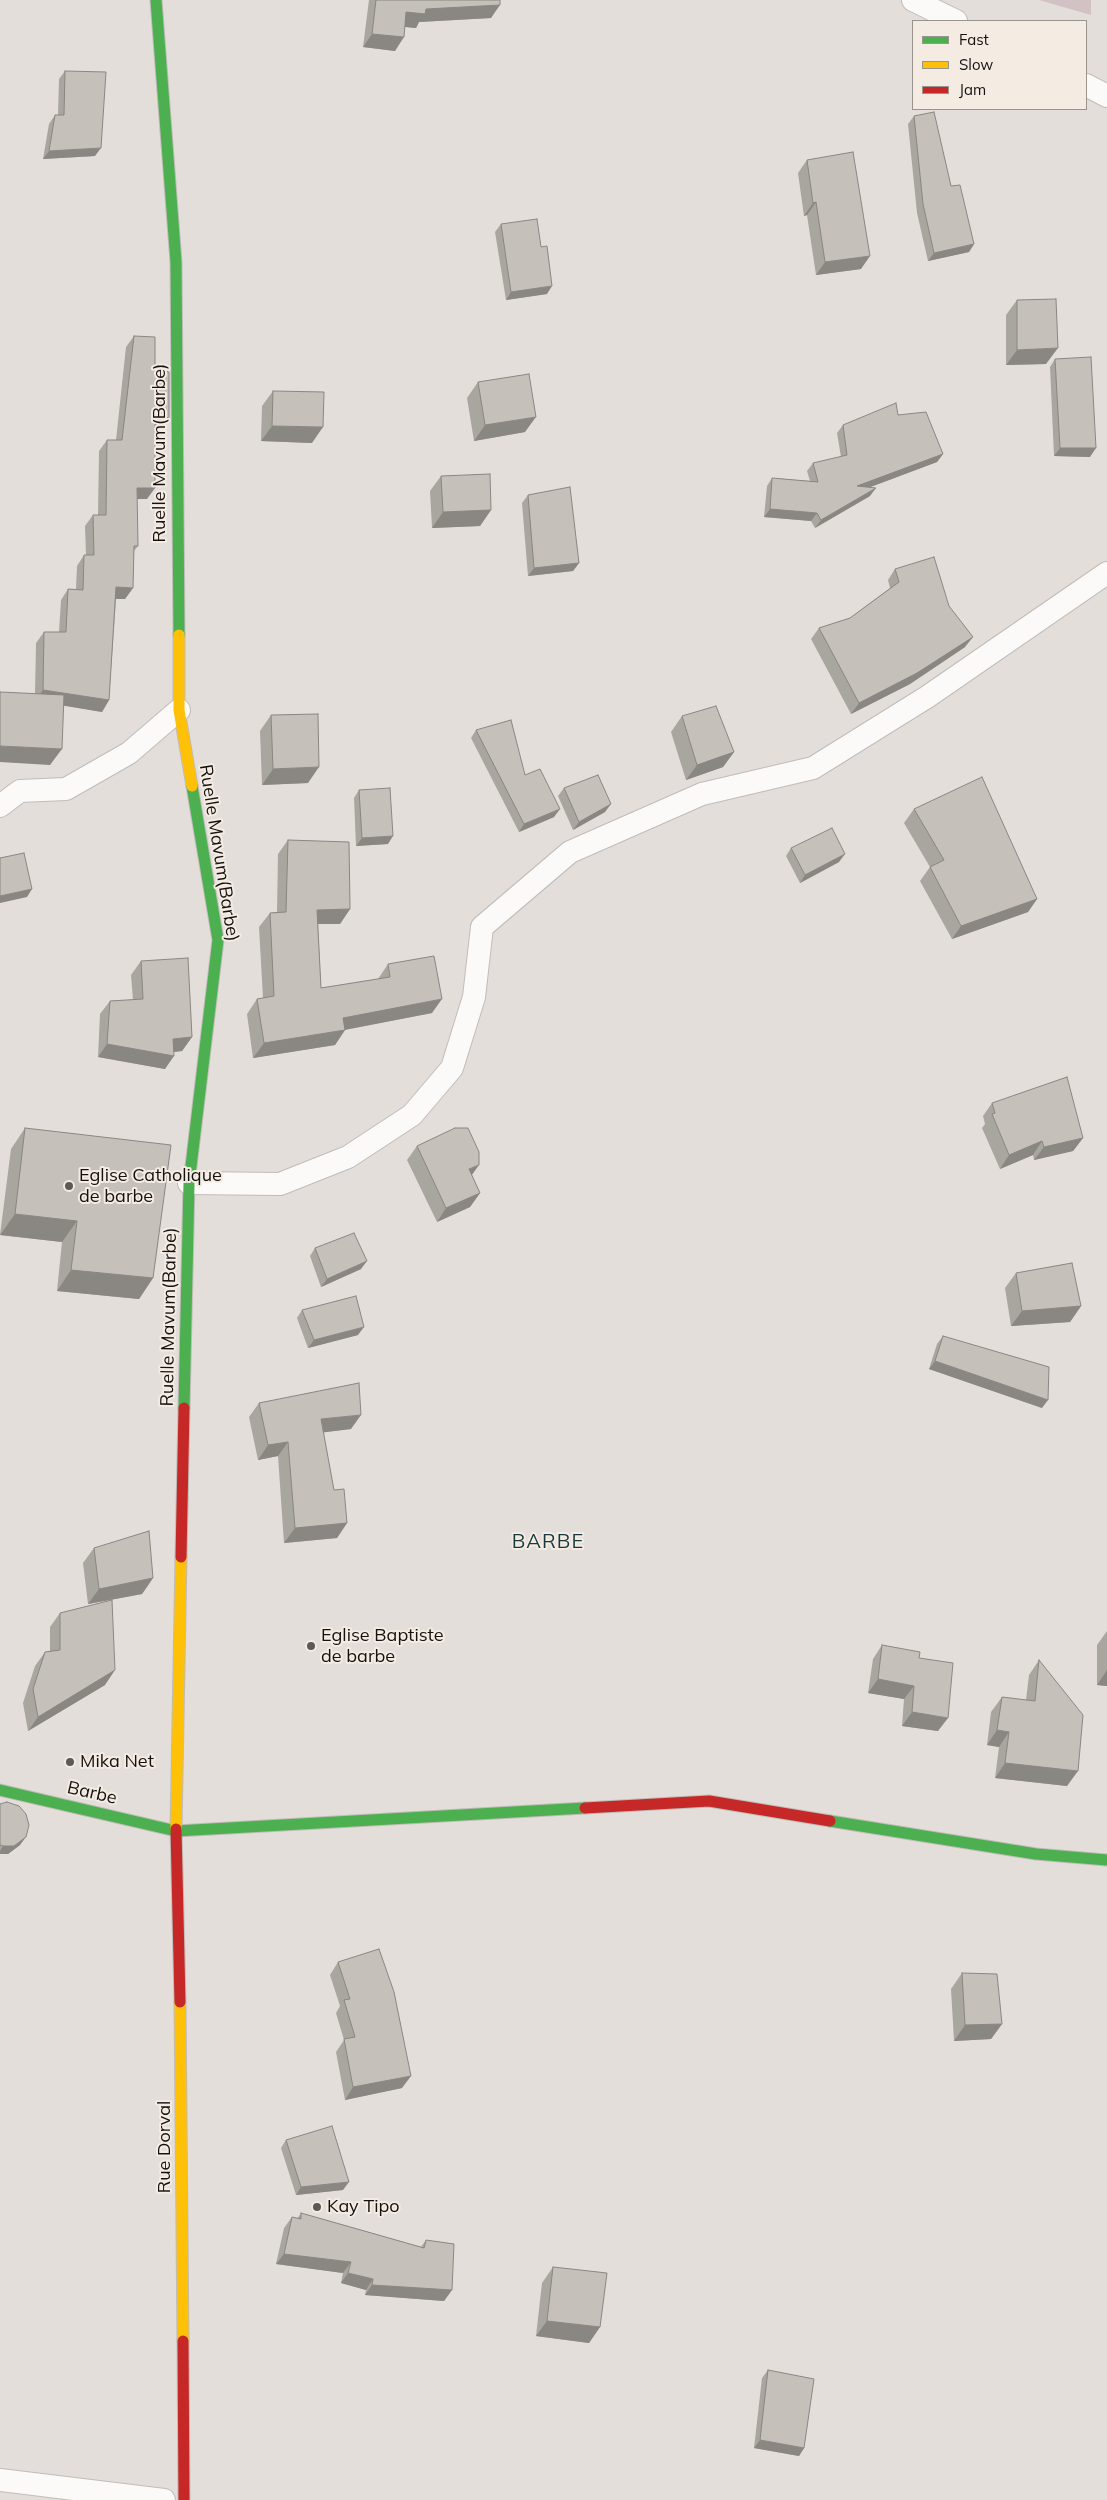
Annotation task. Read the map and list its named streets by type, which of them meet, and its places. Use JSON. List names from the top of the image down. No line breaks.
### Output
{"streets":{"street":["Ruelle Mavum(Barbe)","Barbe","Rue Dorval"]},"crossings":[["Ruelle Mavum(Barbe)","Barbe"],["Ruelle Mavum(Barbe)","Rue Dorval"],["Barbe","Rue Dorval"]],"districts":["BARBE"],"places":["Eglise Catholique de barbe","Eglise Baptiste de barbe","Mika Net","Kay Tipo"],"legend":["Fast","Slow","Jam"]}
